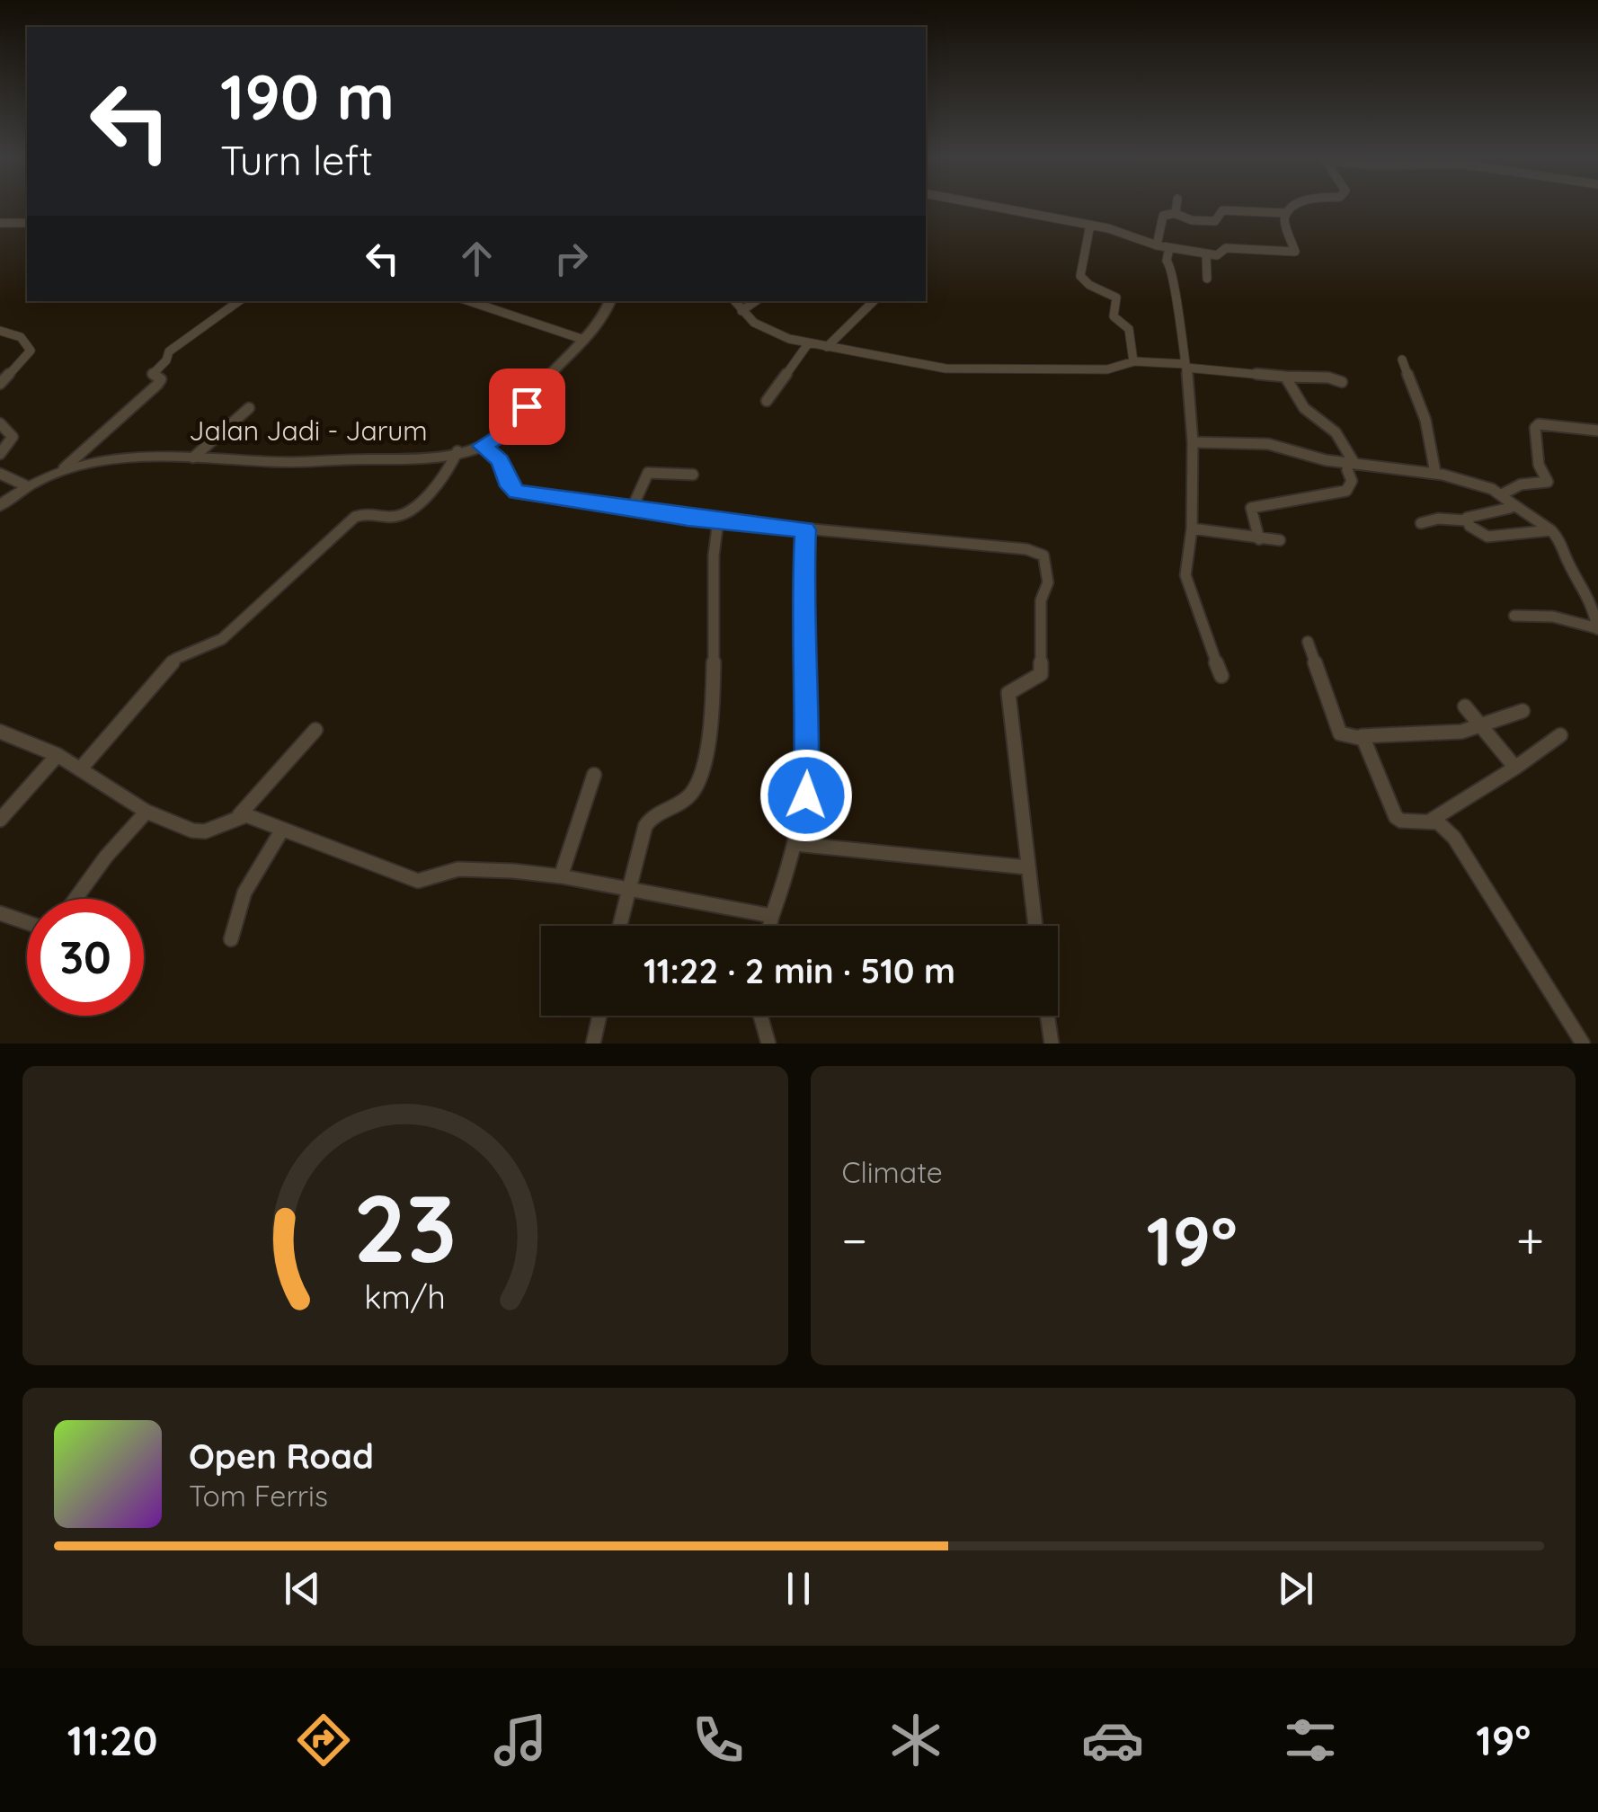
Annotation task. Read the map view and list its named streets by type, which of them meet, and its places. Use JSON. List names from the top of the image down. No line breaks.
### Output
{"streets":{"street":["Jalan Jadi - Jarum"]},"page":{"turn":["190 m","Turn left"],"limit":"30","trip":"11:22 · 2 min · 510 m","tile":"Climate","heat":["−","19°","+"],"song":["Open Road","Tom Ferris"],"tabs":["11:20","19°"],"gauge":["23","km/h"]}}
